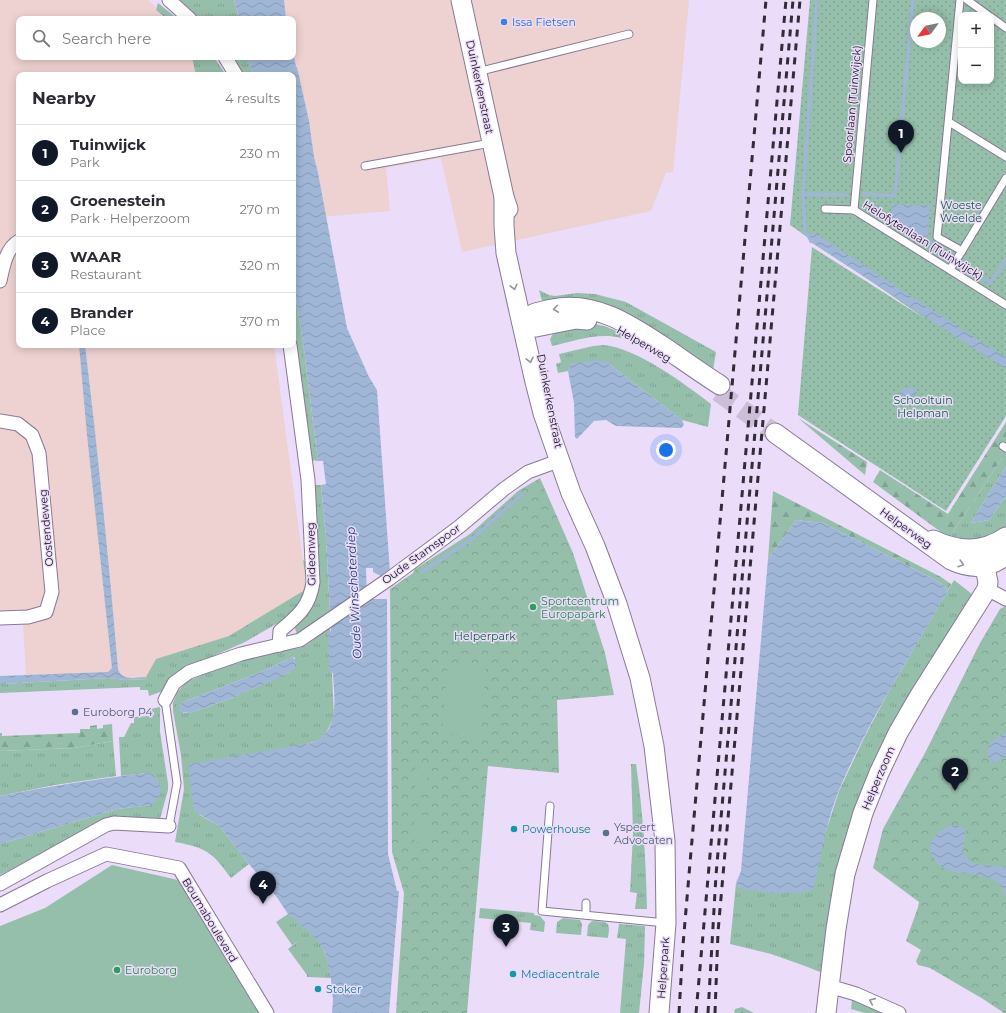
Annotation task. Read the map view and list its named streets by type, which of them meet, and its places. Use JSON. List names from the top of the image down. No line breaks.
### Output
{"streets":{"main road":["Duinkerkenstraat","Helperweg","Helperzoom","Helperpark"],"street":["Oostendeweg","Gideonweg","Oude Stamspoor","Boumaboulevard"],"lane":["Spoorlaan (Tuinwijck)","Helofytenlaan (Tuinwijck)"]},"crossings":[["Duinkerkenstraat","Helperweg"],["Duinkerkenstraat","Oude Stamspoor"],["Duinkerkenstraat","Helperpark"],["Spoorlaan (Tuinwijck)","Helofytenlaan (Tuinwijck)"],["Gideonweg","Oude Stamspoor"],["Oude Stamspoor","Helperpark"]],"water":["Oude Winschoterdiep"],"parks":["Woeste Weelde","Schooltuin Helpman","Helperpark"],"places":["Issa Fietsen","Sportcentrum Europapark","Euroborg P4","Powerhouse","Yspeert Advocaten","Euroborg","Mediacentrale","Stoker"],"north":"bottom left","page":{"map_buttons":["+","−"],"search":"Search here","heading":["Nearby","4 results"],"pins":["1","2","4","3"],"list":[{"mark":"1","name":"Tuinwijck","note":"Park","value":"230 m"},{"mark":"2","name":"Groenestein","note":"Park · Helperzoom","value":"270 m"},{"mark":"3","name":"WAAR","note":"Restaurant","value":"320 m"},{"mark":"4","name":"Brander","note":"Place","value":"370 m"}]}}
